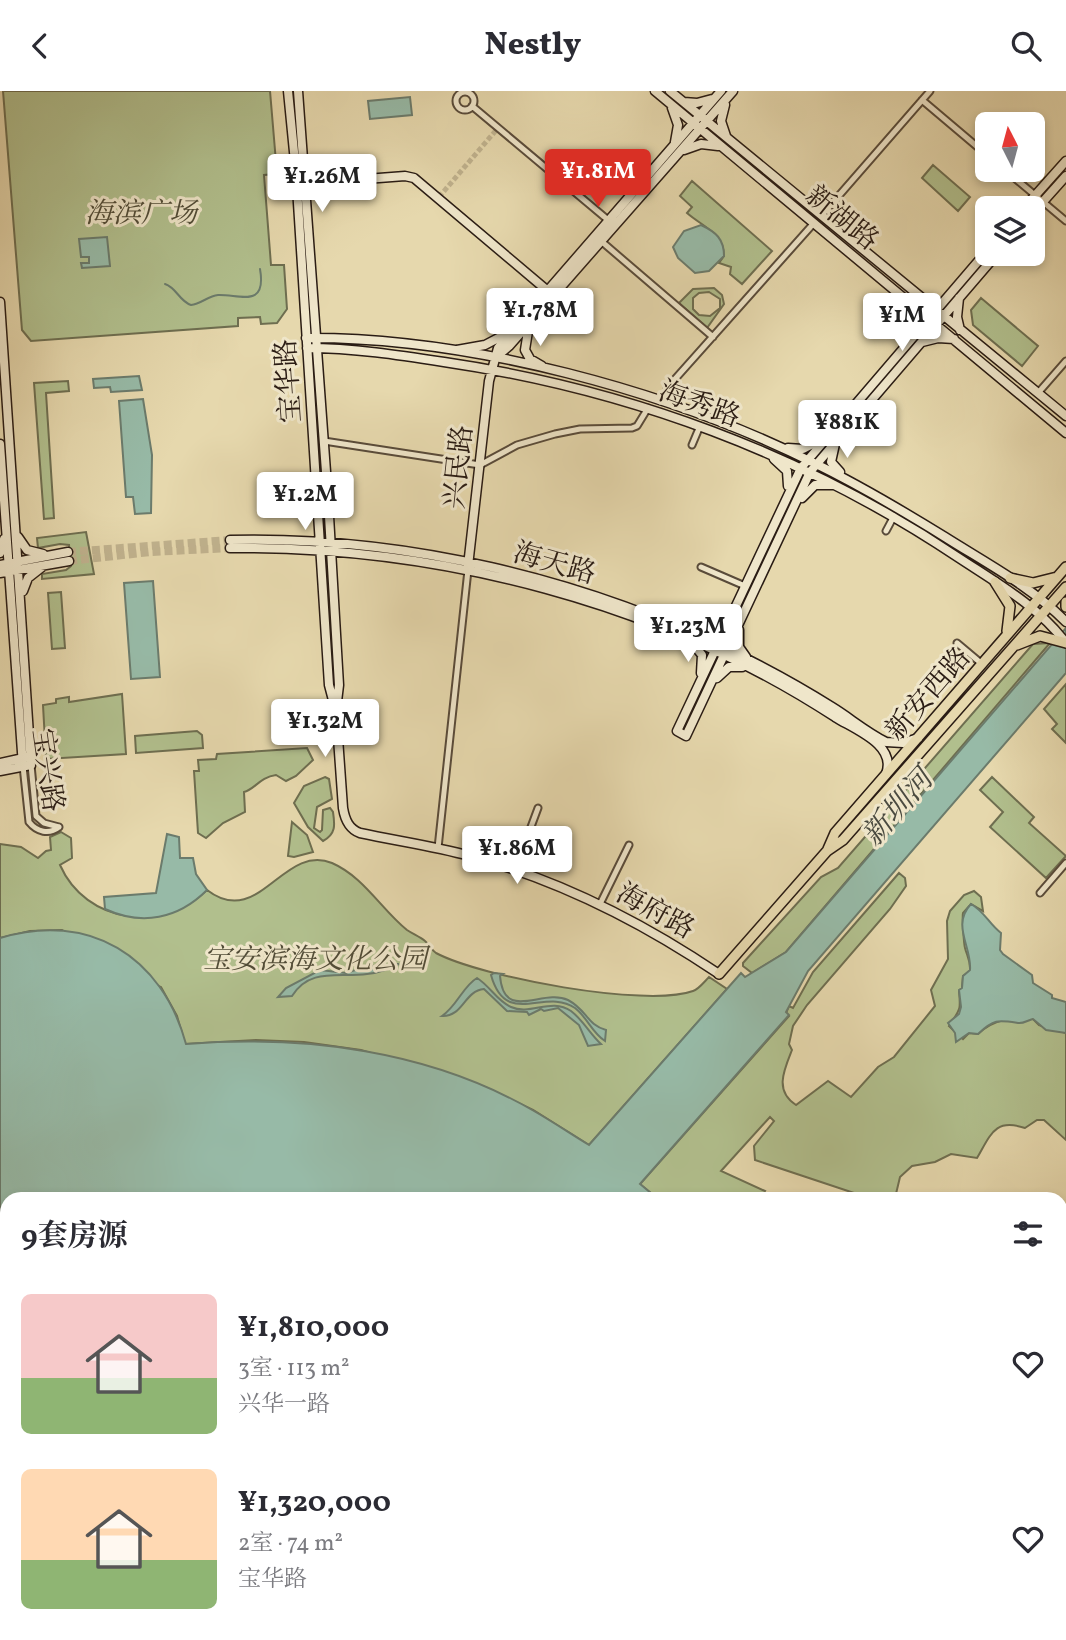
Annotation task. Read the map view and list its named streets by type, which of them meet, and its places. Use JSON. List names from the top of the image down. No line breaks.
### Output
{"streets":{"main road":["新湖路","宝华路","海秀路","兴民路","海天路","新安西路","宝兴路","海府路"]},"crossings":[["宝华路","海秀路"],["宝华路","海天路"],["宝华路","海府路"],["海秀路","兴民路"],["海秀路","新安西路"],["兴民路","海天路"],["海天路","新安西路"],["新安西路","海府路"]],"water":["新圳河"],"parks":["海滨广场","宝安滨海文化公园"],"north":"top","page":{"header":"Nestly","price":["¥1.81M","¥1.26M","¥1.78M","¥1M","¥881K","¥1.2M","¥1.23M","¥1.32M","¥1.86M"],"heading":"9套房源","list":[{"name":"¥1,810,000","note":"3室 · 113 m² · 兴华一路"},{"name":"¥1,320,000","note":"2室 · 74 m² · 宝华路"}]}}
